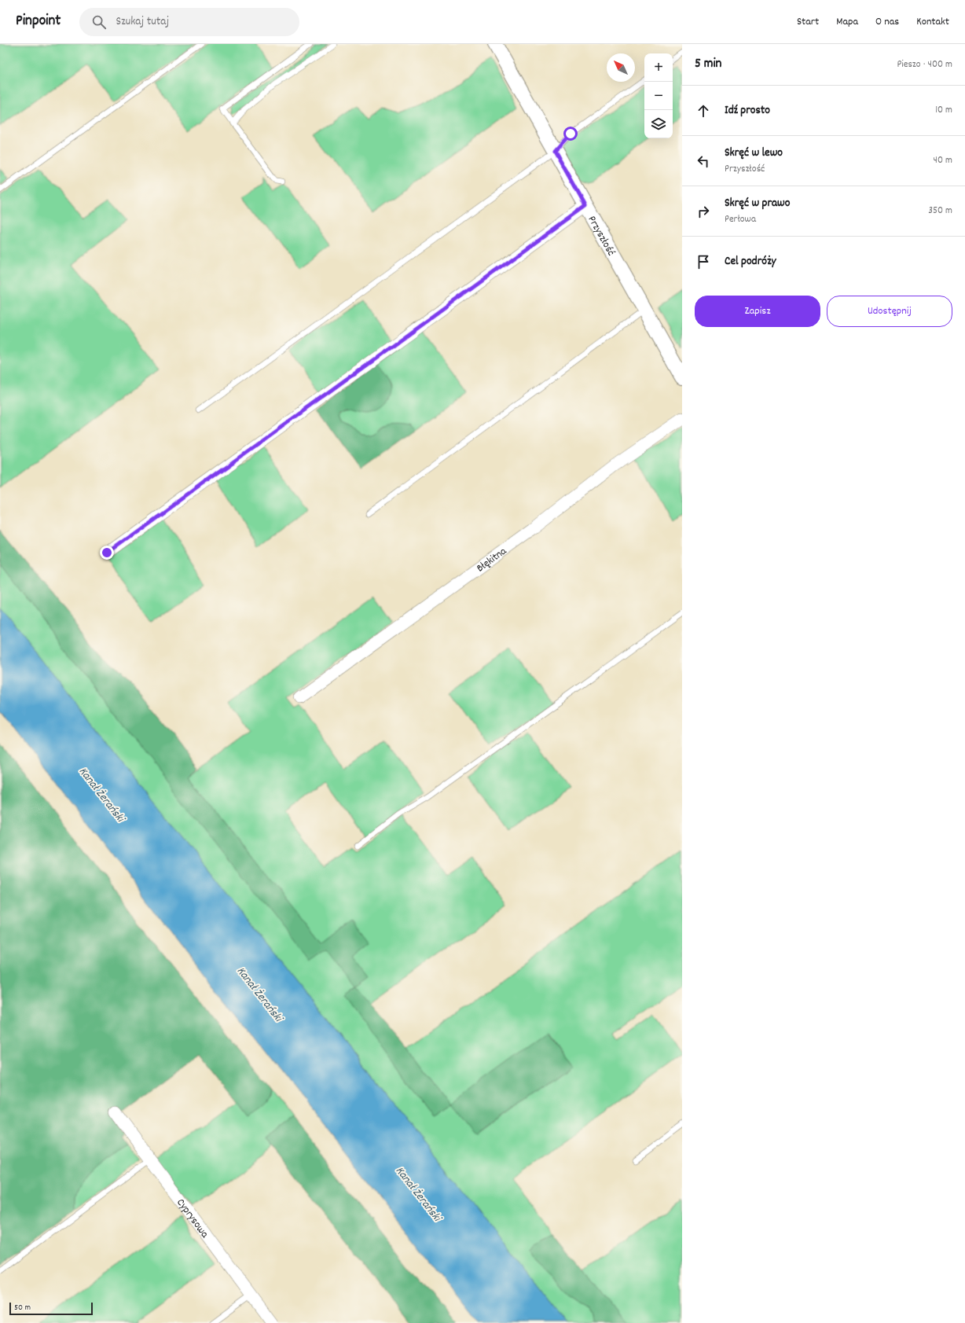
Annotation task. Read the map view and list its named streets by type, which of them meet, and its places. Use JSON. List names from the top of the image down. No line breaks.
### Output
{"streets":{"street":["Przyszłość","Błękitna","Cyprysowa"]},"water":["Kanał Żerański"],"scale_bar":"50 m","north":"top left","page":{"header":"Pinpoint","search":"Szukaj tutaj","nav":["Start","Mapa","O nas","Kontakt"],"heading":["5 min","Pieszo · 400 m"],"map_buttons":["+","−"],"list":[["Idź prosto","10 m"],["Skręć w lewo","Przyszłość","40 m"],["Skręć w prawo","Perłowa","350 m"],"Cel podróży"],"buttons":["Zapisz","Udostępnij"],"scale":"50 m"}}
